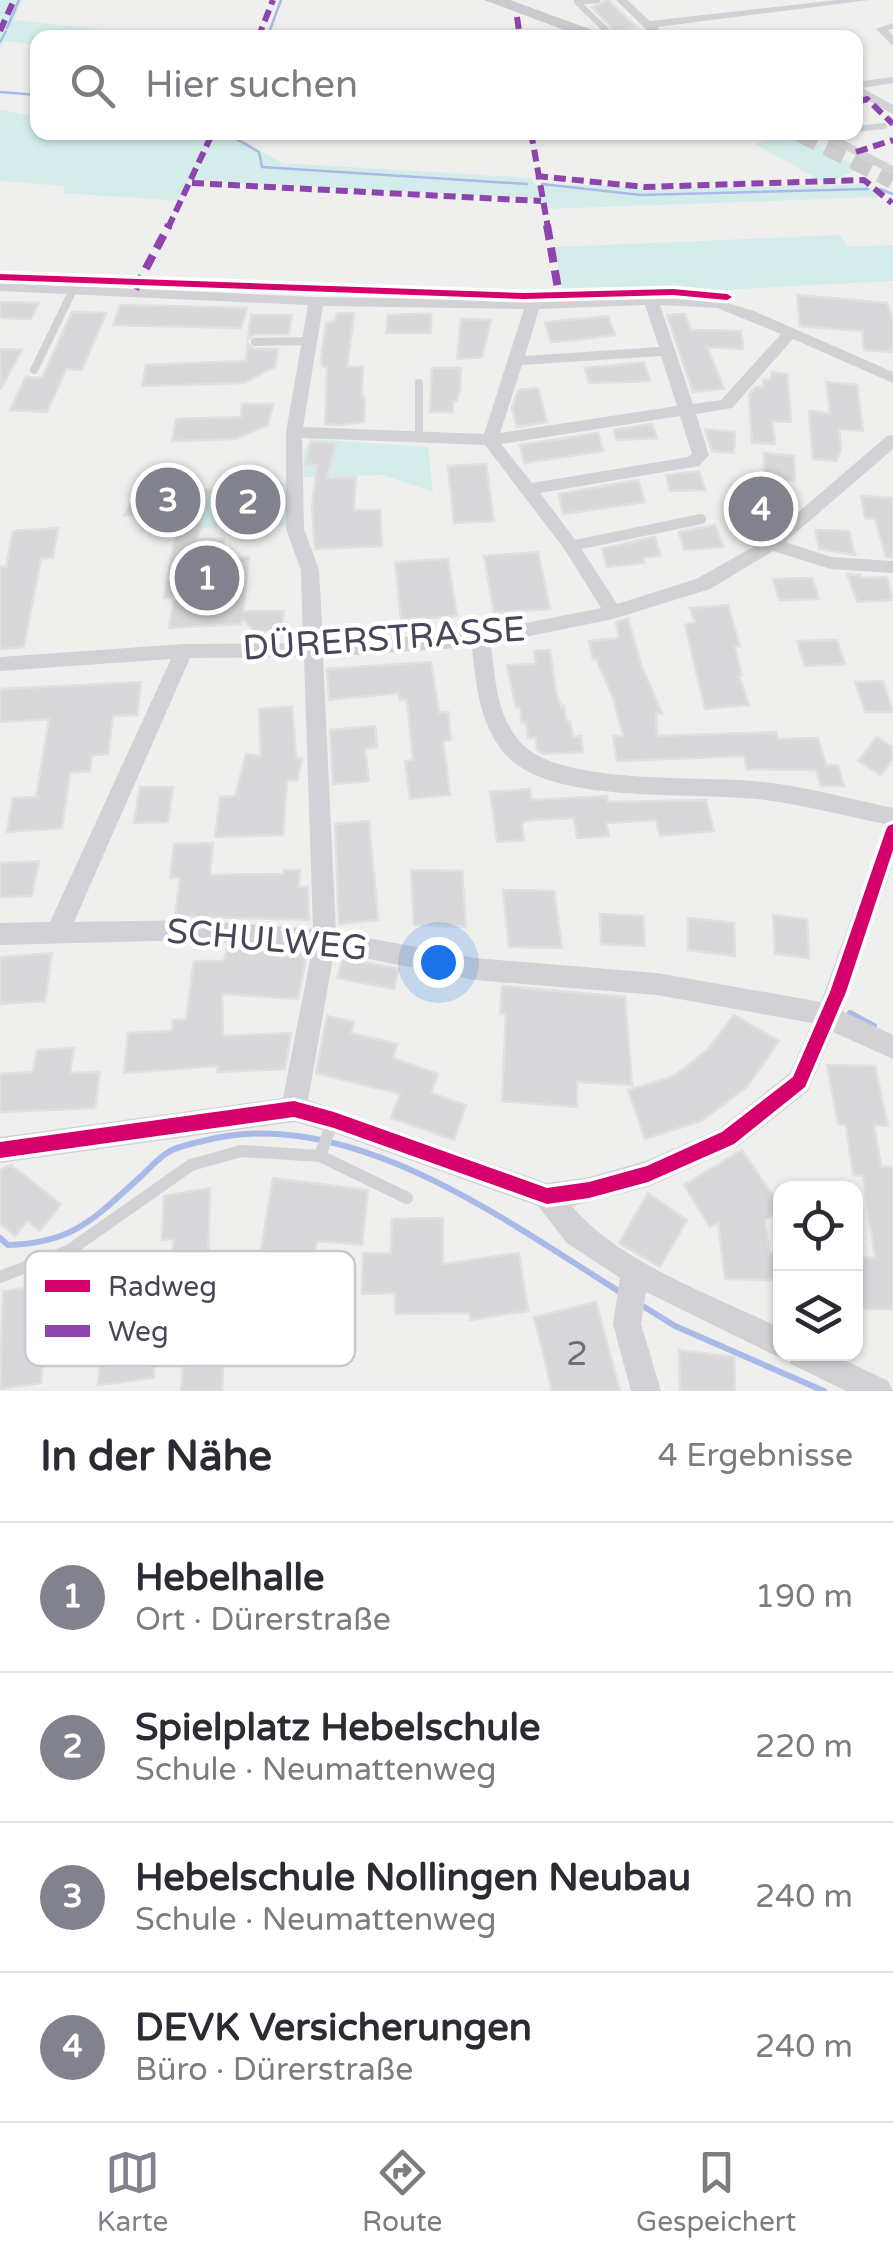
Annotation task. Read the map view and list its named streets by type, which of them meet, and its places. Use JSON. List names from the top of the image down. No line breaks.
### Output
{"streets":{"street":["DÜRERSTRASSE","SCHULWEG"]},"house_numbers":["2"],"legend":["Radweg","Weg"],"page":{"search":"Hier suchen","pins":["3","2","4","1"],"heading":["In der Nähe","4 Ergebnisse"],"list":[{"mark":"1","name":"Hebelhalle","note":"Ort · Dürerstraße","value":"190 m"},{"mark":"2","name":"Spielplatz Hebelschule","note":"Schule · Neumattenweg","value":"220 m"},{"mark":"3","name":"Hebelschule Nollingen Neubau","note":"Schule · Neumattenweg","value":"240 m"},{"mark":"4","name":"DEVK Versicherungen","note":"Büro · Dürerstraße","value":"240 m"}],"nav":["Karte","Route","Gespeichert"]}}
